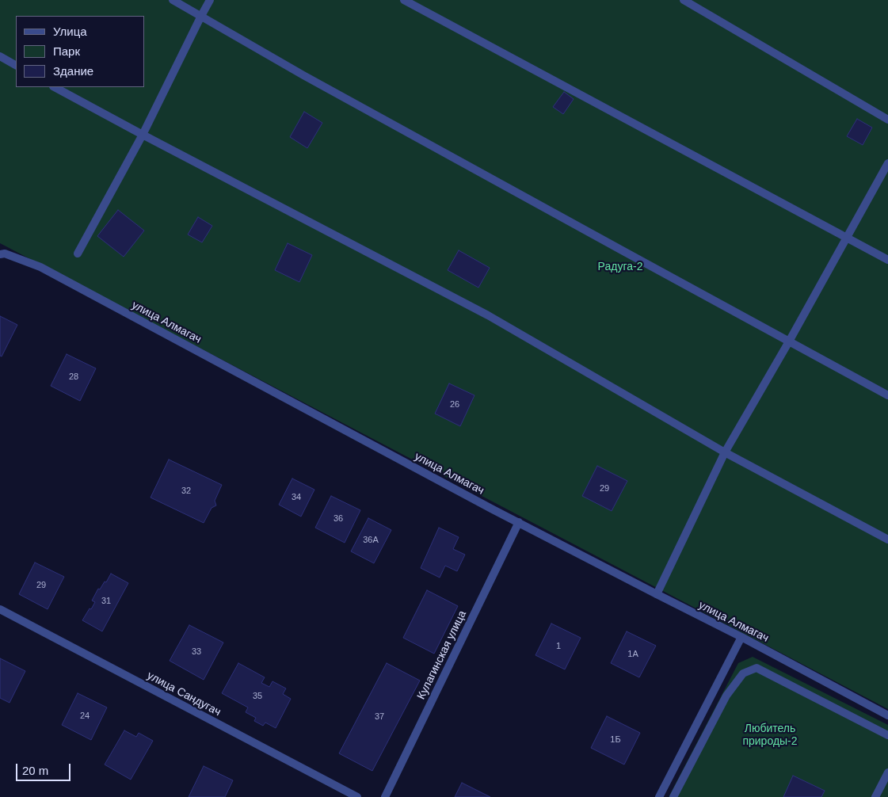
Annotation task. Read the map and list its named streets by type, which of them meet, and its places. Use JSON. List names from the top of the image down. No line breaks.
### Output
{"streets":{"street":["улица Алмагач","Кулагинская улица","улица Сандугач"]},"crossings":[["улица Алмагач","Кулагинская улица"]],"parks":["Радуга-2","Любитель природы-2"],"house_numbers":["28","26","29","32","34","36","36А","29","31","1","33","1А","35","24","37","1Б"],"legend":["Улица","Парк","Здание"],"scale_bar":"20 m"}
